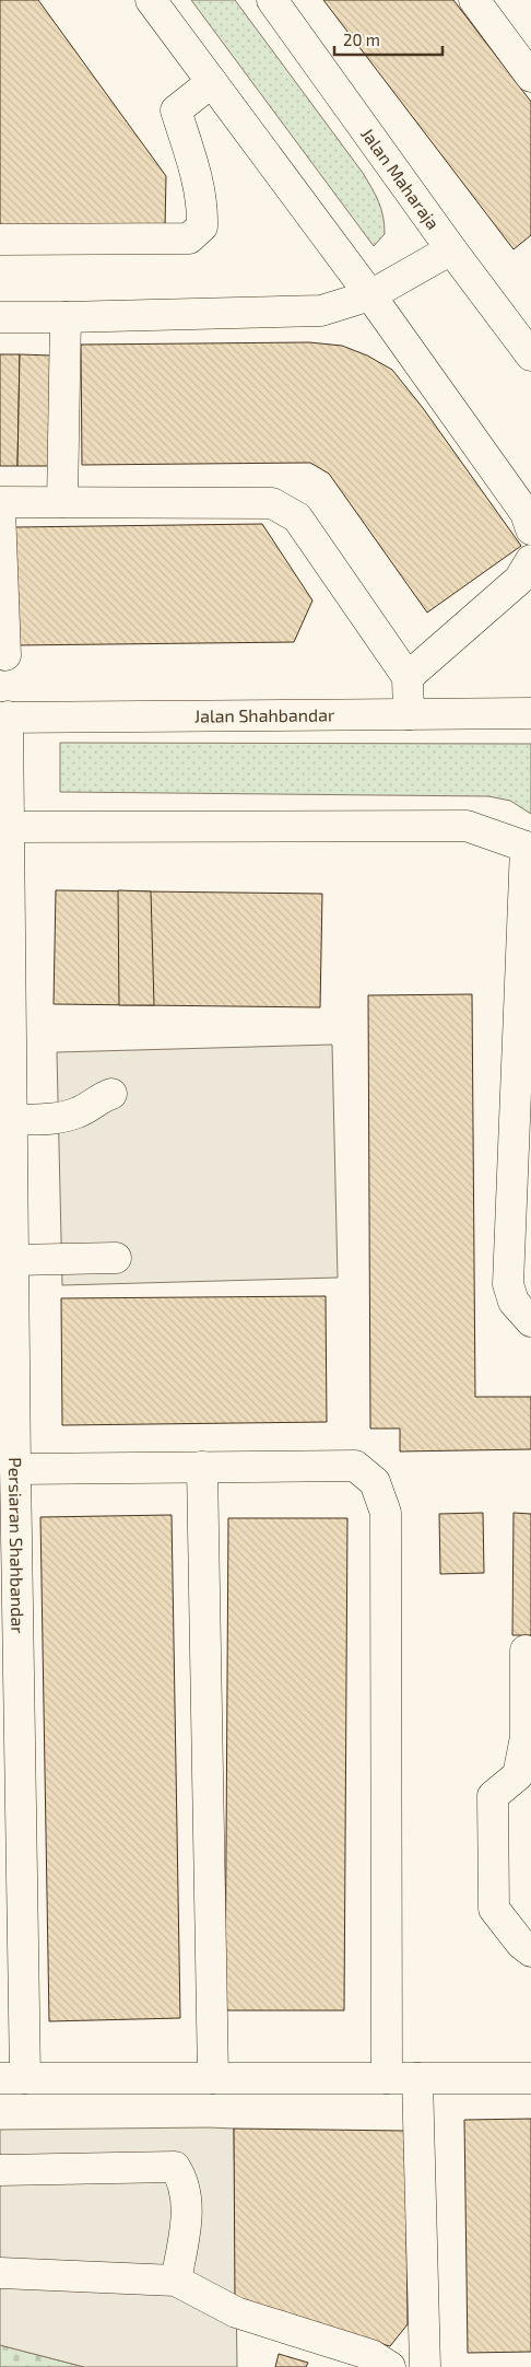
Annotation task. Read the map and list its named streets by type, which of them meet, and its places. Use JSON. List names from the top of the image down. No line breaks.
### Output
{"streets":{"street":["Jalan Maharaja","Jalan Shahbandar","Persiaran Shahbandar"]},"crossings":[["Jalan Shahbandar","Persiaran Shahbandar"]],"scale_bar":"20 m"}
